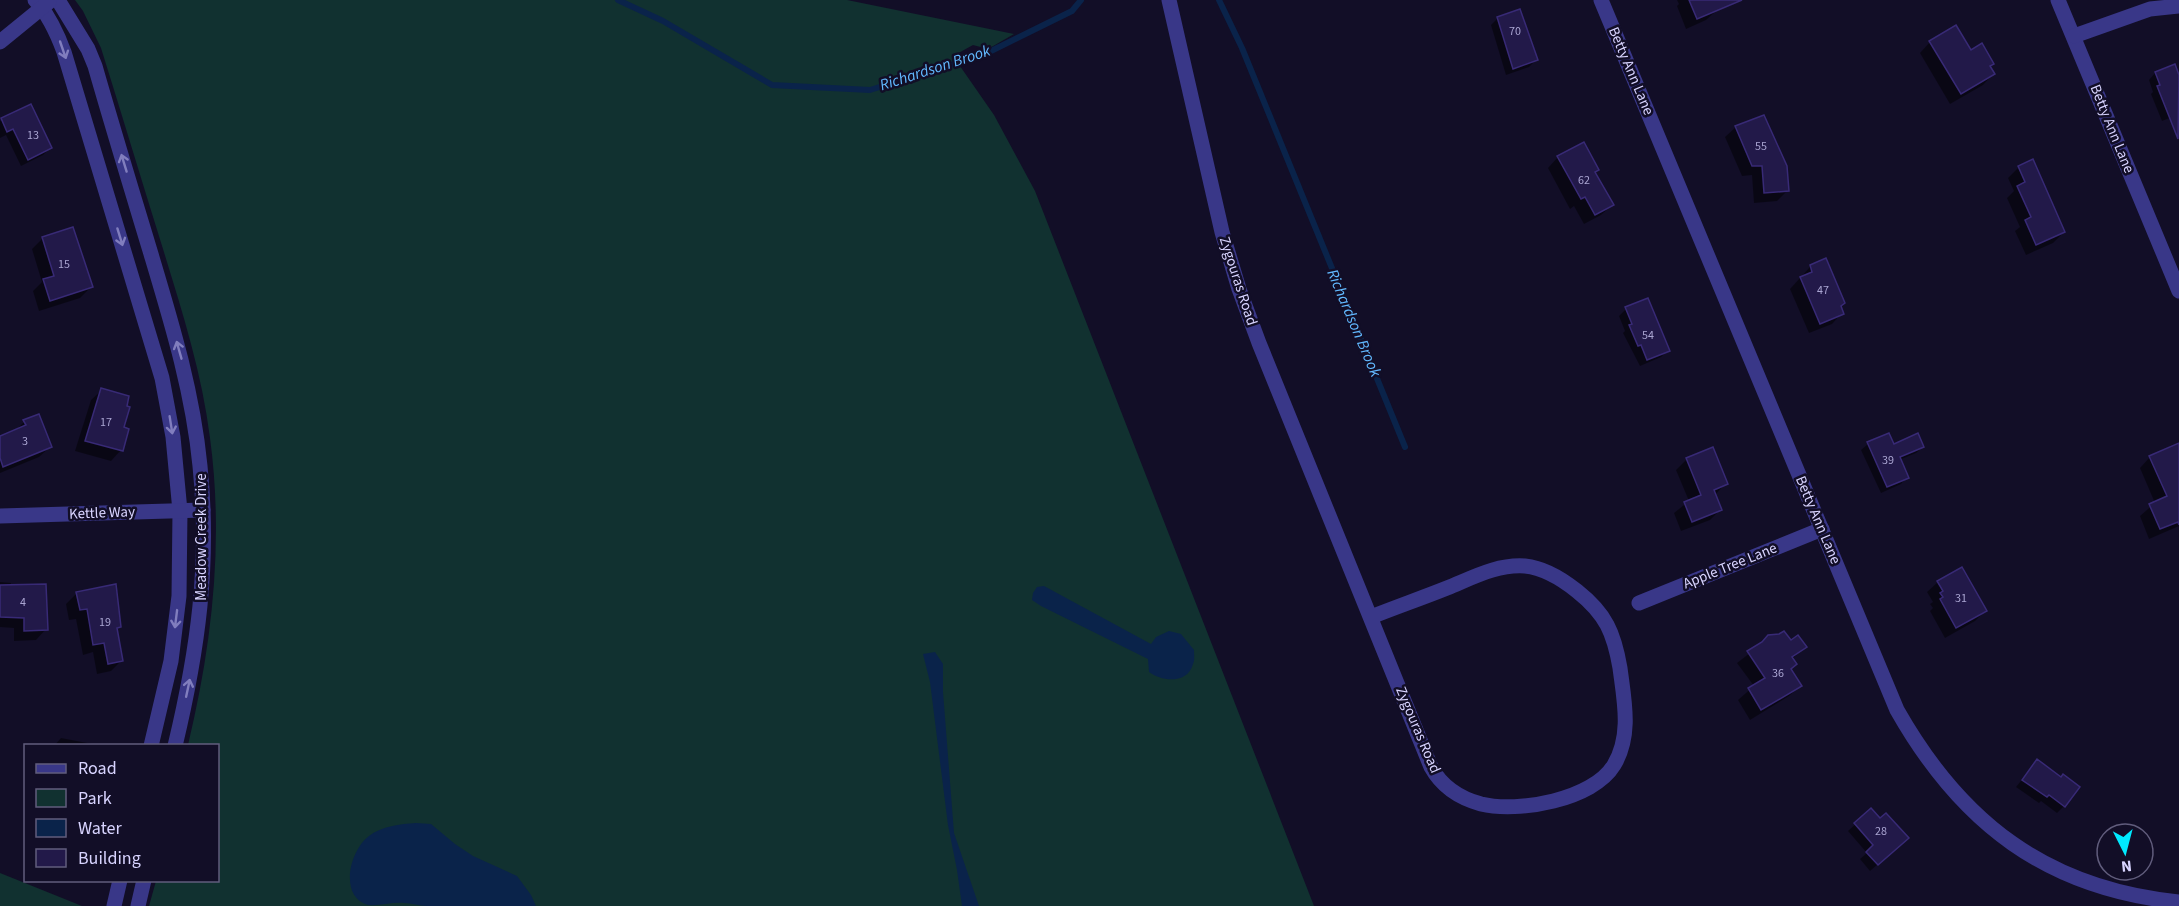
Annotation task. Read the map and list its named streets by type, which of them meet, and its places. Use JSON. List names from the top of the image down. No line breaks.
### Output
{"streets":{"street":["Betty Ann Lane","Zygouras Road","Kettle Way","Meadow Creek Drive","Apple Tree Lane"]},"crossings":[["Betty Ann Lane","Apple Tree Lane"],["Kettle Way","Meadow Creek Drive"]],"water":["Richardson Brook"],"house_numbers":["70","13","55","62","15","47","54","17","3","39","31","4","19","36","28"],"legend":["Road","Park","Water","Building"],"north":"bottom"}
